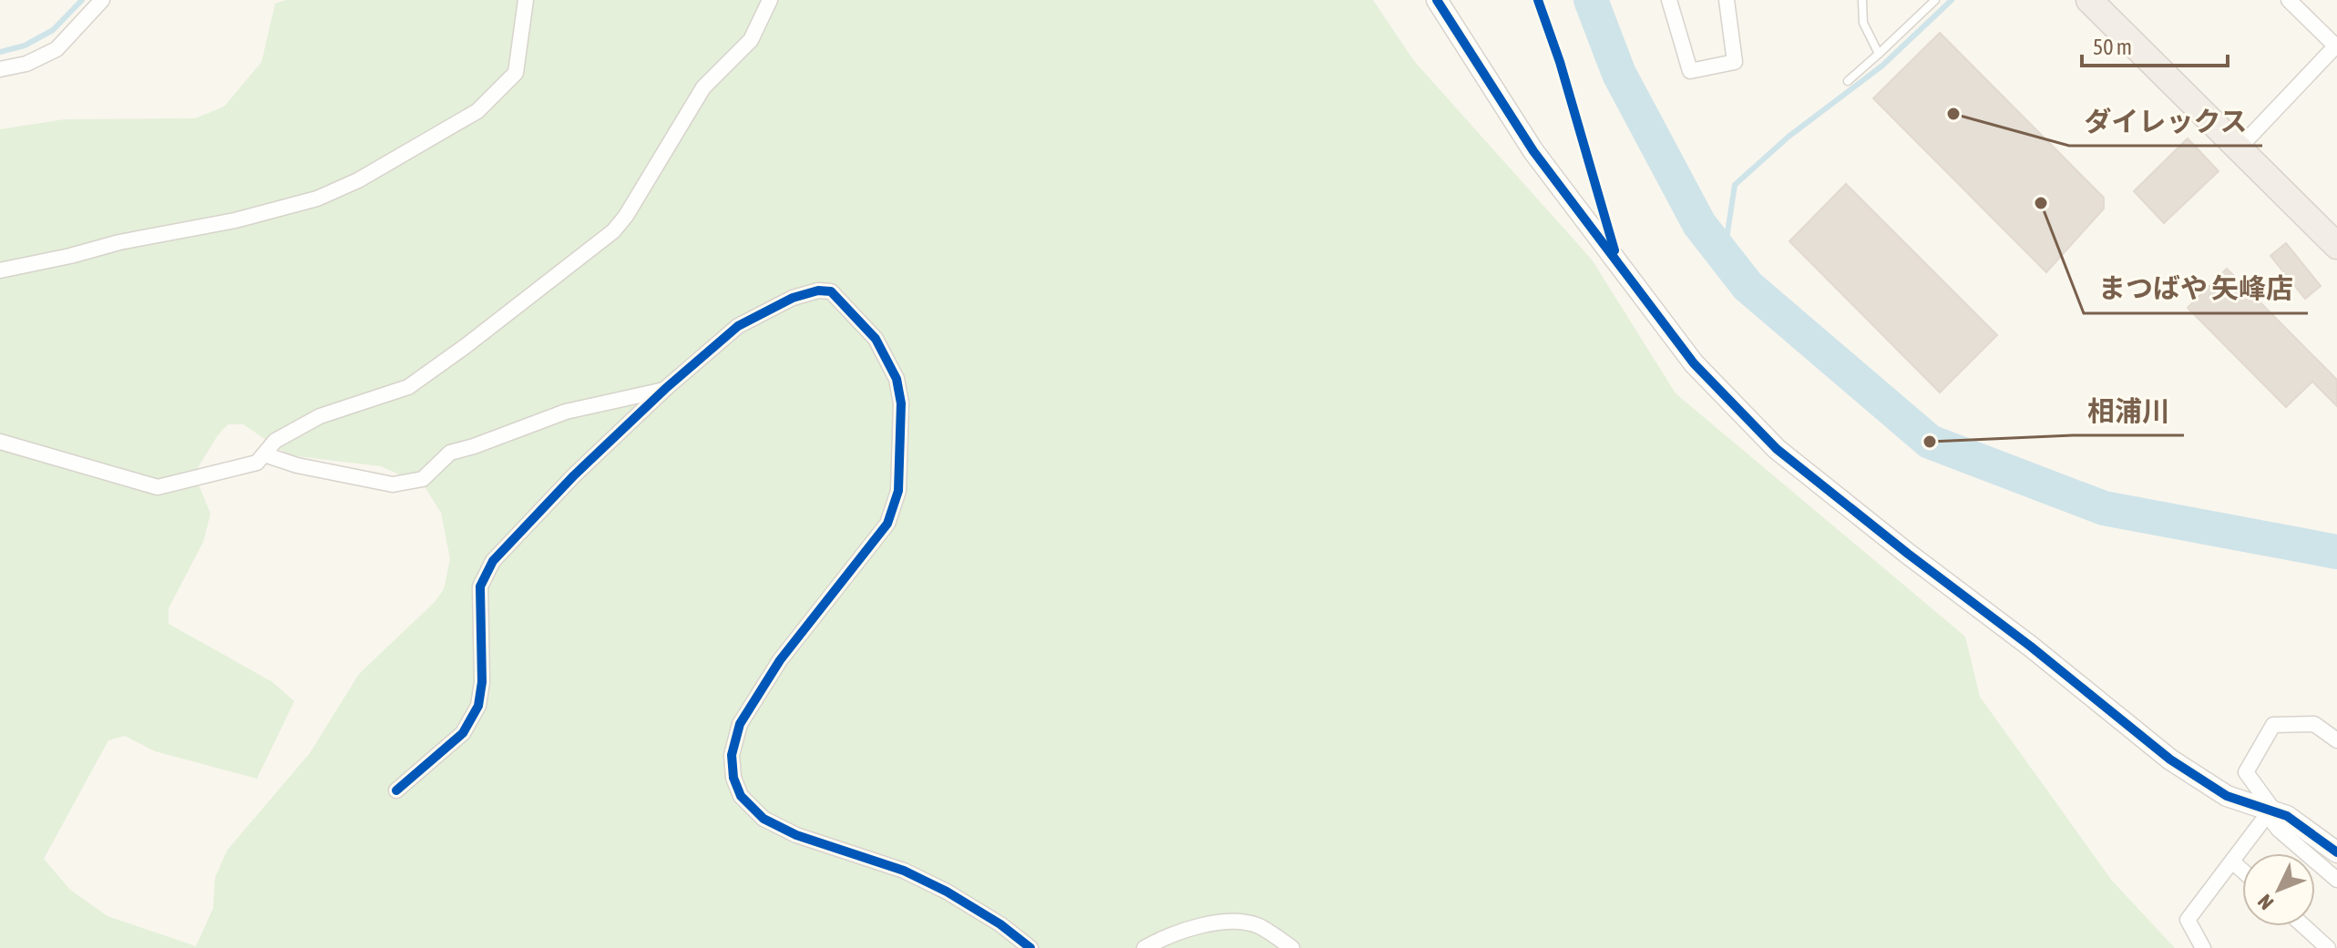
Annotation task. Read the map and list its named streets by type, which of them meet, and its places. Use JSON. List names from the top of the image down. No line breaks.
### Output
{"places":["ダイレックス","まつばや 矢峰店","相浦川"],"scale_bar":"50 m","north":"bottom left"}
